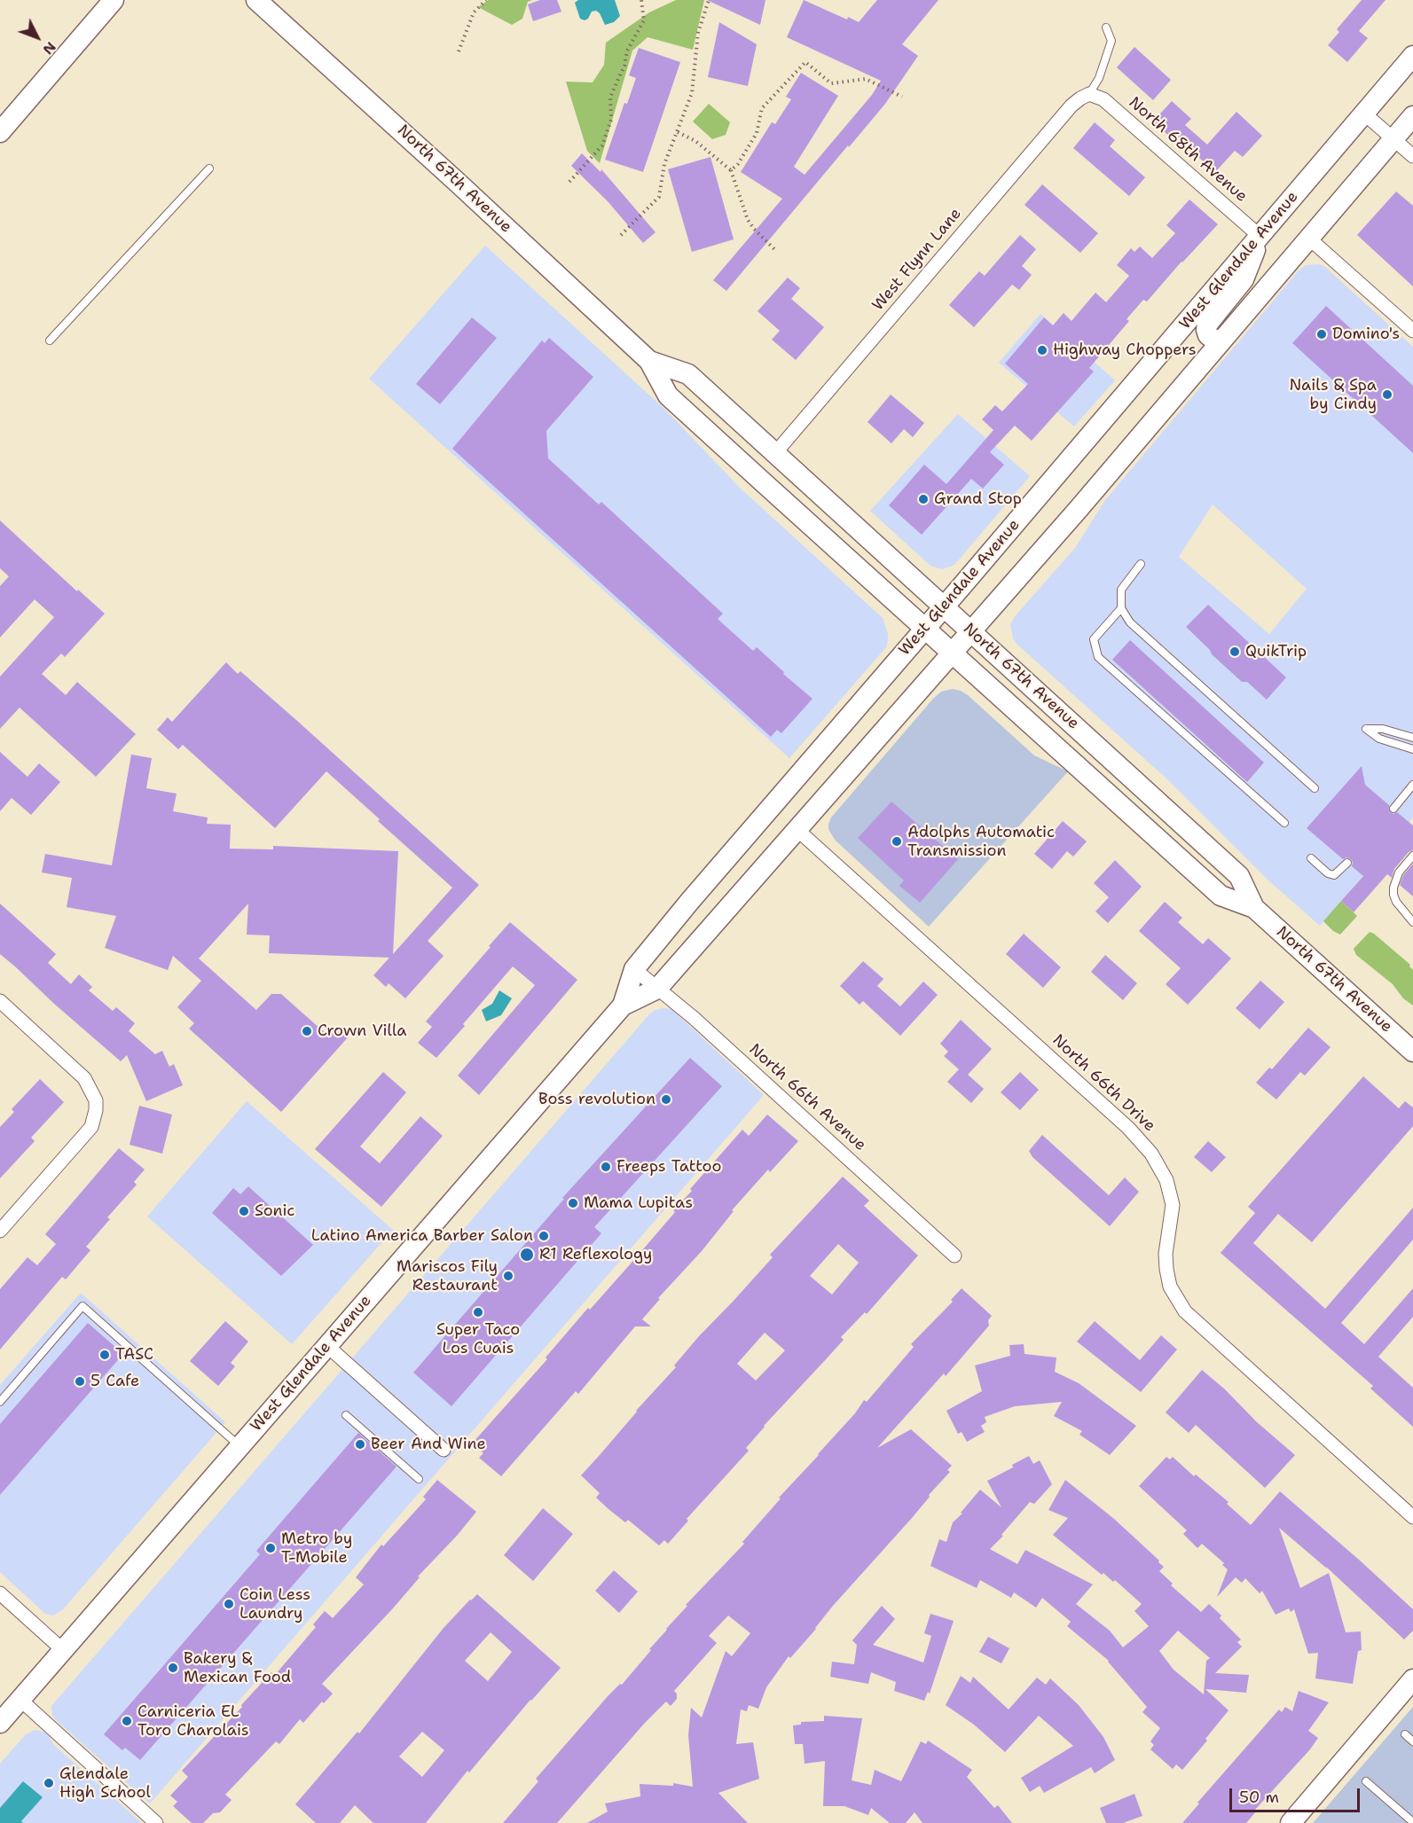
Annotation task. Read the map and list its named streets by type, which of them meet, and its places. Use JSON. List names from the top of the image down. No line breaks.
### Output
{"streets":{"main road":["North 67th Avenue","West Glendale Avenue"],"street":["North 68th Avenue","West Flynn Lane","North 66th Drive","North 66th Avenue"]},"crossings":[["North 68th Avenue","West Flynn Lane"],["North 68th Avenue","West Glendale Avenue"],["North 67th Avenue","West Flynn Lane"],["North 67th Avenue","West Glendale Avenue"],["West Glendale Avenue","North 66th Drive"],["West Glendale Avenue","North 66th Avenue"]],"places":["Domino's","Highway Choppers","Nails & Spa by Cindy","Grand Stop","QuikTrip","Adolphs Automatic Transmission","Crown Villa","Boss revolution","Freeps Tattoo","Mama Lupitas","Sonic","Latino America Barber Salon","R1 Reflexology","Mariscos Fily Restaurant","Super Taco Los Cuais","TASC","5 Cafe","Beer And Wine","Metro by T-Mobile","Coin Less Laundry","Bakery & Mexican Food","Carniceria EL Toro Charolais","Glendale High School"],"scale_bar":"50 m","north":"bottom right"}
